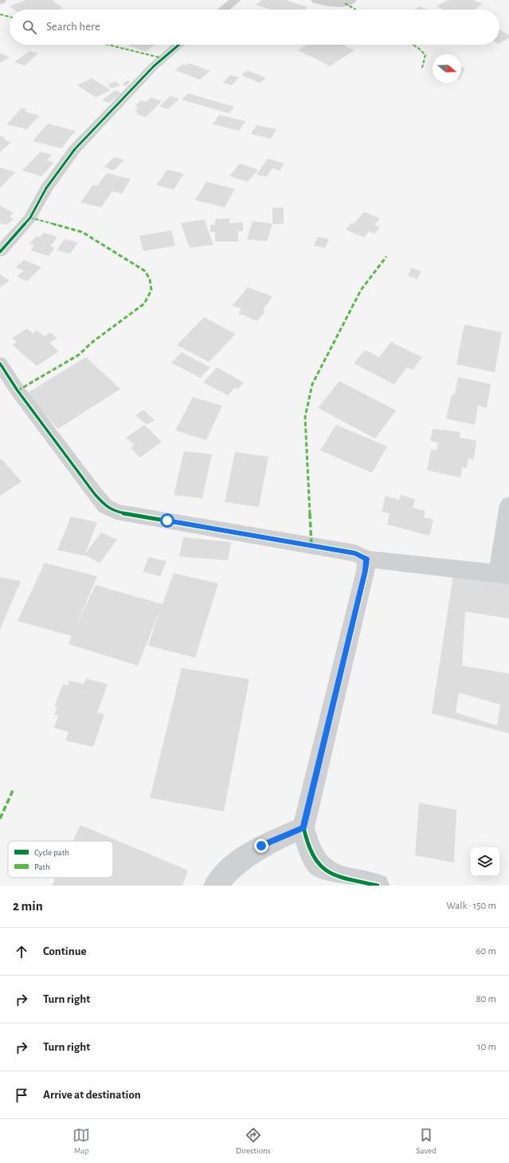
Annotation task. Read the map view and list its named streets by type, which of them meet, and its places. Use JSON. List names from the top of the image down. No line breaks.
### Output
{"legend":["Cycle path","Path"],"north":"right","page":{"search":"Search here","heading":["2 min","Walk · 150 m"],"list":[["Continue","60 m"],["Turn right","80 m"],["Turn right","10 m"],"Arrive at destination"],"nav":["Map","Directions","Saved"]}}
